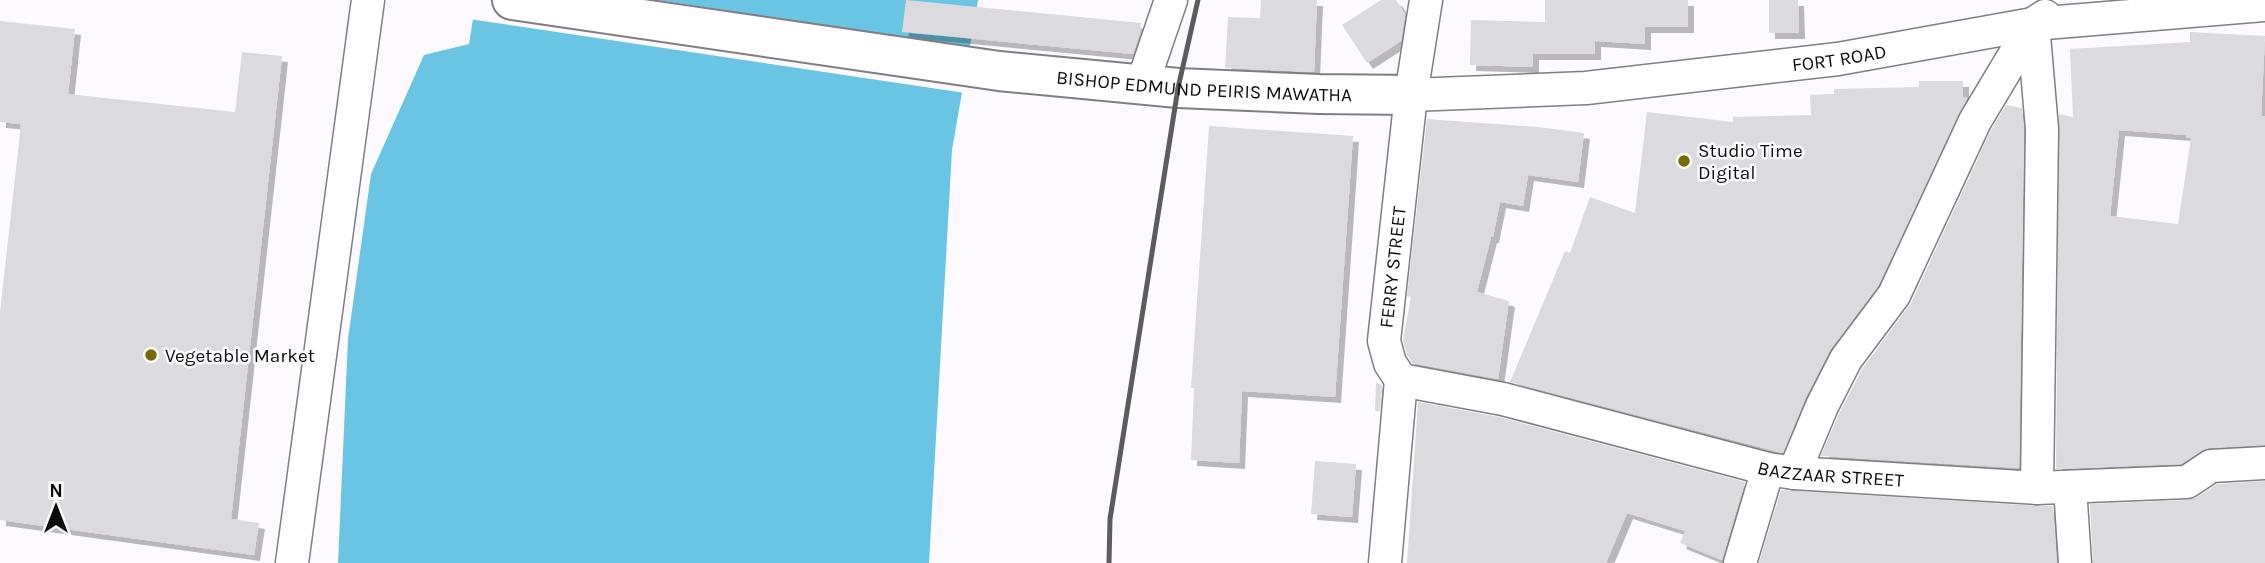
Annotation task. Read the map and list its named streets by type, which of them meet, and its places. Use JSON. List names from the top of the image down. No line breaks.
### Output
{"streets":{"street":["FORT ROAD","BISHOP EDMUND PEIRIS MAWATHA","FERRY STREET","BAZZAAR STREET"]},"crossings":[["FORT ROAD","BISHOP EDMUND PEIRIS MAWATHA"],["FORT ROAD","FERRY STREET"],["BISHOP EDMUND PEIRIS MAWATHA","FERRY STREET"],["FERRY STREET","BAZZAAR STREET"]],"places":["Studio Time Digital","Vegetable Market"],"north":"top"}
